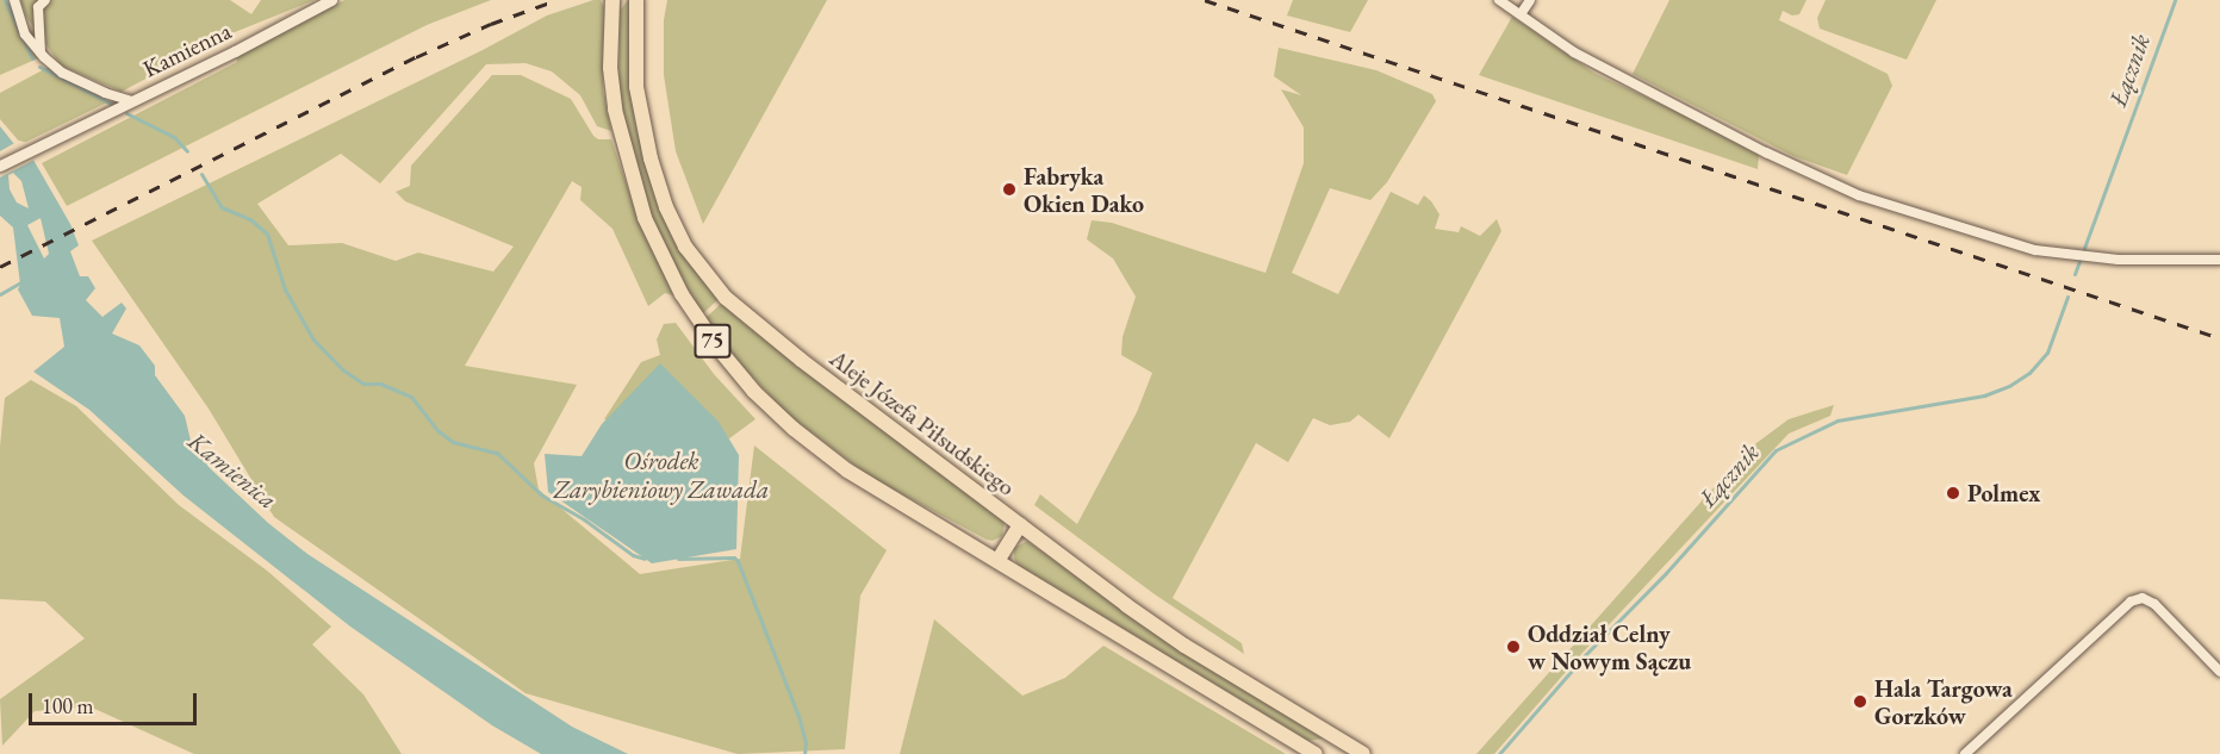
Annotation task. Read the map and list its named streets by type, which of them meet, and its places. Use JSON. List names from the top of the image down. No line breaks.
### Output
{"streets":{"main road":["75","Aleje Józefa Piłsudskiego"],"street":["Kamienna"]},"water":["Łącznik","Ośrodek Zarybieniowy Zawada","Kamienica"],"places":["Fabryka Okien Dako","Polmex","Oddział Celny w Nowym Sączu","Hala Targowa Gorzków"],"scale_bar":"100 m"}
